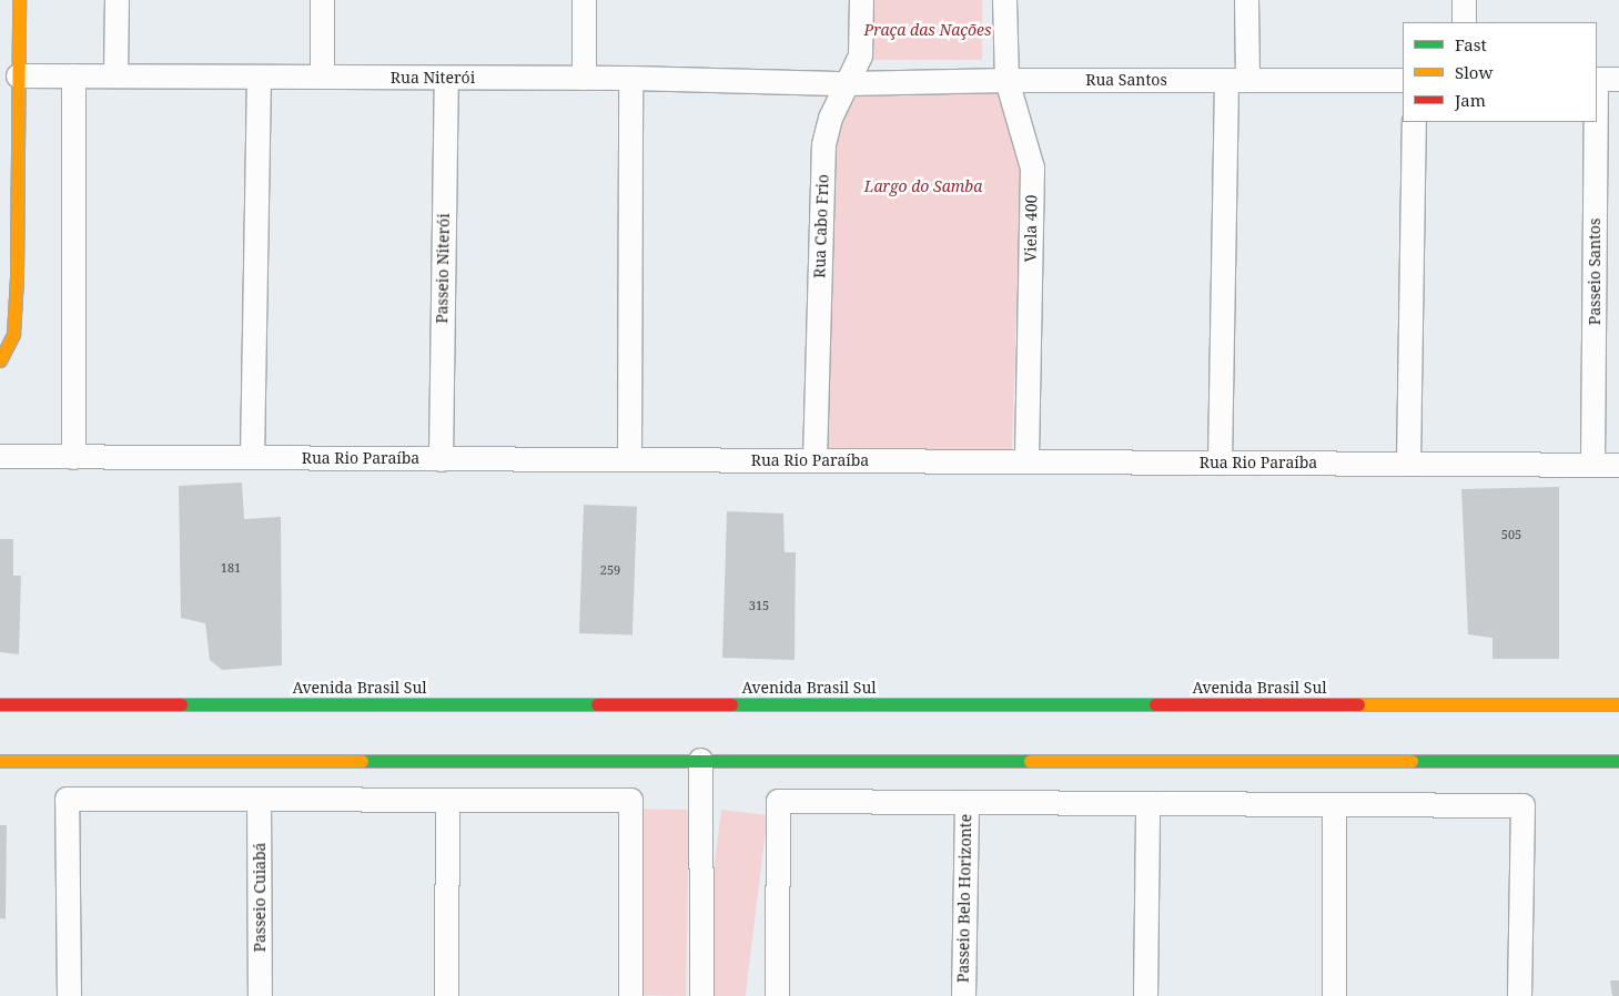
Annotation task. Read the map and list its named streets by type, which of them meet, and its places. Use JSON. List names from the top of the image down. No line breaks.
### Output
{"streets":{"main road":["Avenida Brasil Sul"],"street":["Rua Niterói","Rua Santos","Rua Cabo Frio","Viela 400","Passeio Niterói","Passeio Santos","Rua Rio Paraíba","Passeio Cuiabá","Passeio Belo Horizonte"]},"crossings":[["Rua Niterói","Rua Santos"],["Rua Niterói","Rua Cabo Frio"],["Rua Niterói","Passeio Niterói"],["Rua Santos","Rua Cabo Frio"],["Rua Santos","Viela 400"],["Rua Cabo Frio","Rua Rio Paraíba"],["Viela 400","Rua Rio Paraíba"],["Passeio Niterói","Rua Rio Paraíba"],["Passeio Santos","Rua Rio Paraíba"]],"parks":["Praça das Nações","Largo do Samba"],"house_numbers":["505","181","259","315"],"legend":["Fast","Slow","Jam"]}
